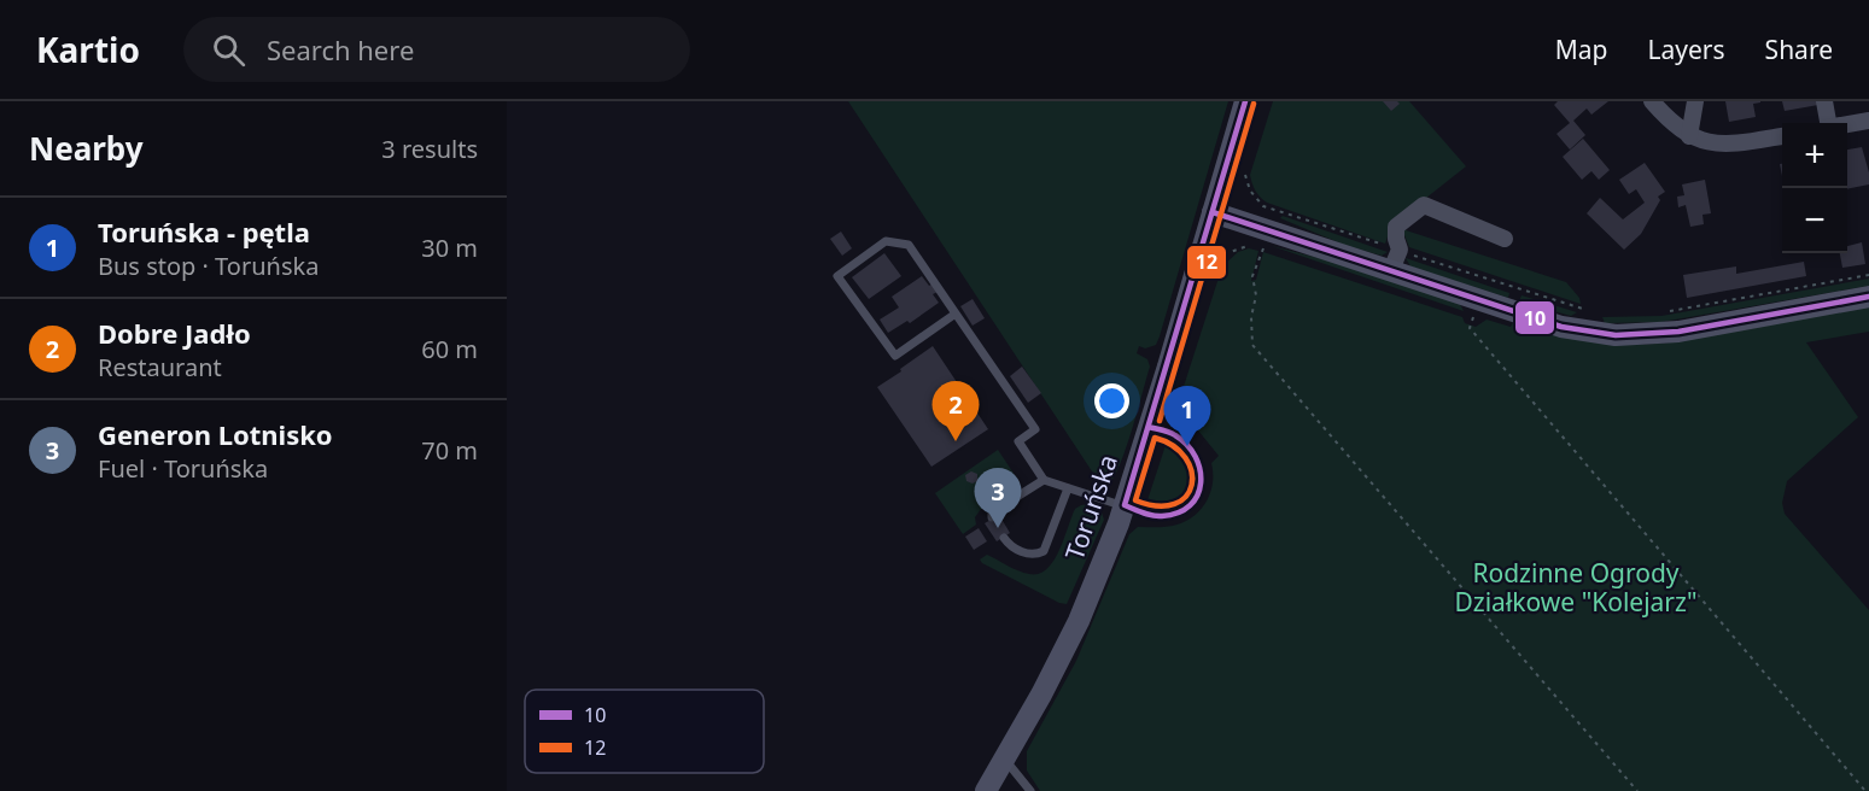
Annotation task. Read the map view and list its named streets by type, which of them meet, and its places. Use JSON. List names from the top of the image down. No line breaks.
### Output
{"streets":{"main road":["Toruńska"]},"parks":["Rodzinne Ogrody Działkowe \"Kolejarz\""],"lines":["transit line 10","transit line 12"],"legend":["10","12"],"page":{"header":"Kartio","search":"Search here","nav":["Map","Layers","Share"],"heading":["Nearby","3 results"],"map_buttons":["+","−"],"list":[{"mark":"1","name":"Toruńska - pętla","note":"Bus stop · Toruńska","value":"30 m"},{"mark":"2","name":"Dobre Jadło","note":"Restaurant","value":"60 m"},{"mark":"3","name":"Generon Lotnisko","note":"Fuel · Toruńska","value":"70 m"}],"pins":["2","1","3"]}}
